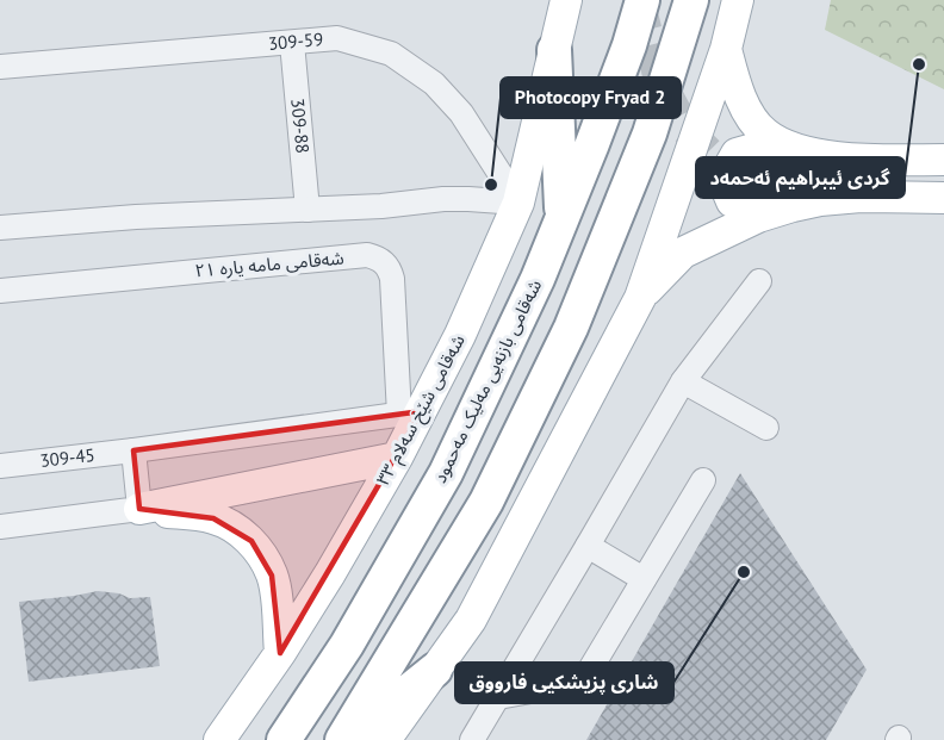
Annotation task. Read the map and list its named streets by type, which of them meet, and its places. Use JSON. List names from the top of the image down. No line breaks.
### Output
{"streets":{"highway":["شەقامی بازنەیی مەلیک مەحمود"],"main road":["شەقامی شێخ سەلام ٣٣"],"street":["309-59","309-88","شەقامی مامە یارە ٢١","309-45"]},"crossings":[["309-59","309-88"],["309-59","شەقامی شێخ سەلام ٣٣"],["شەقامی مامە یارە ٢١","شەقامی شێخ سەلام ٣٣"],["شەقامی مامە یارە ٢١","309-45"],["شەقامی شێخ سەلام ٣٣","309-45"]],"places":["گردی ئیبراھیم ئەحمەد","Photocopy Fryad 2","شاری پزیشکیی فارووق"]}
